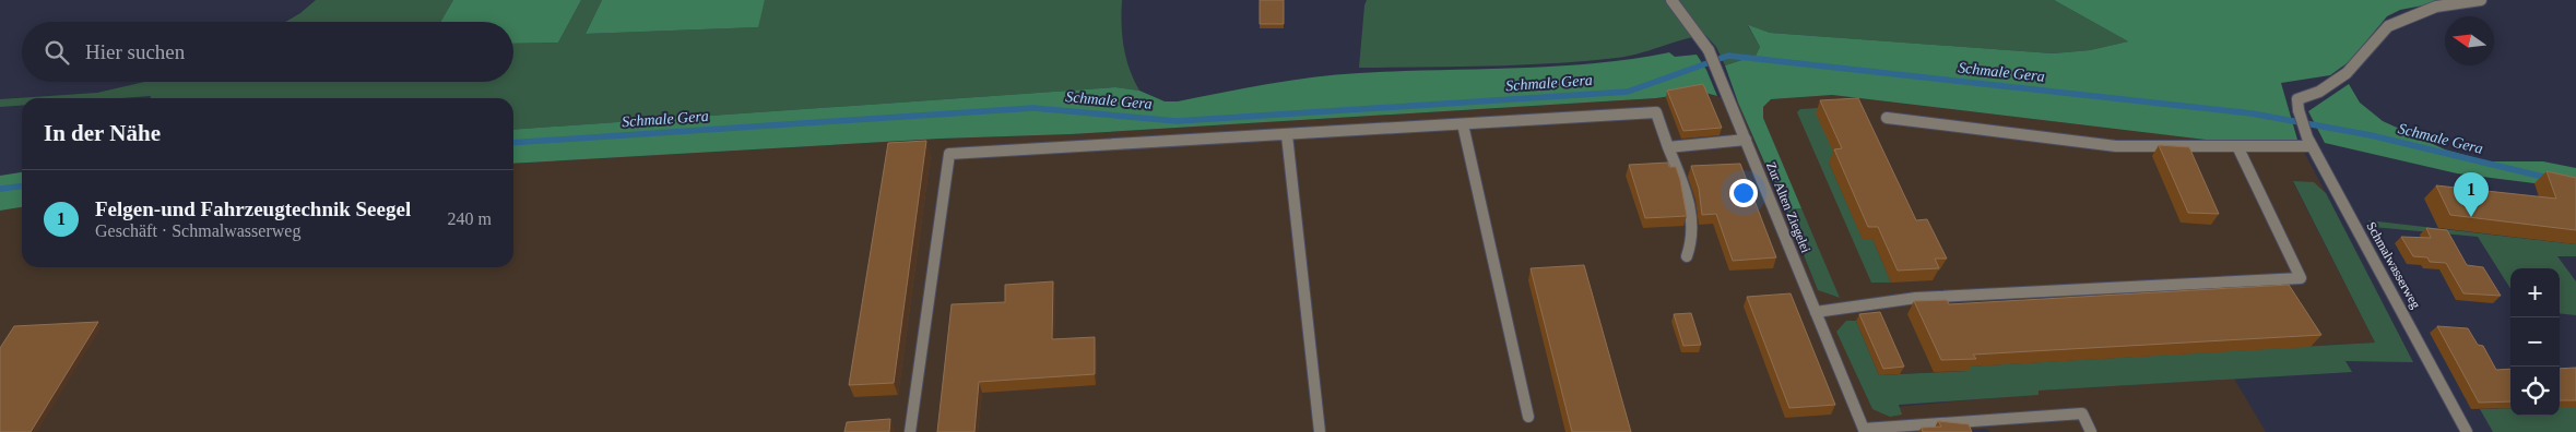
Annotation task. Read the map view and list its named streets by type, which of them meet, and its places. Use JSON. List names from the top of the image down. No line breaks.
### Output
{"streets":{"street":["Zur Alten Ziegelei","Schmalwasserweg"]},"water":["Schmale Gera"],"north":"left","page":{"search":"Hier suchen","heading":"In der Nähe","list":[{"mark":"1","name":"Felgen-und Fahrzeugtechnik Seegel","note":"Geschäft · Schmalwasserweg","value":"240 m"}],"pins":"1","map_buttons":["+","−"]}}
